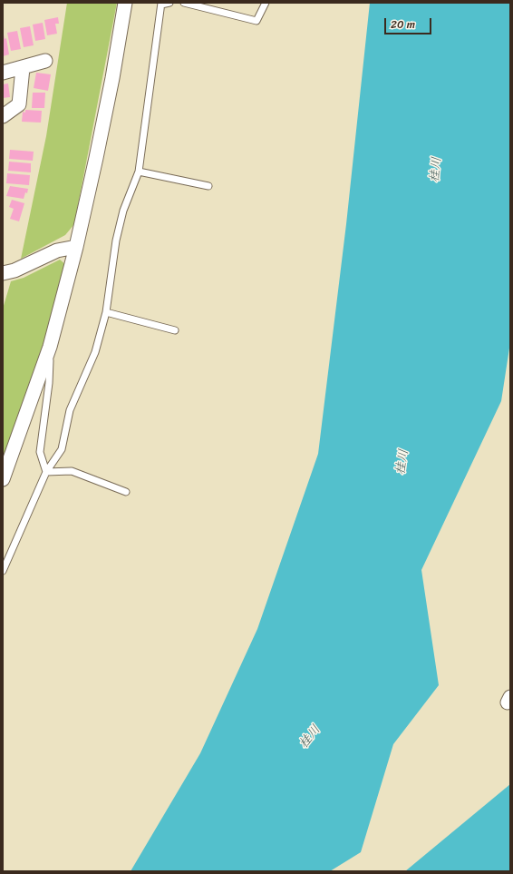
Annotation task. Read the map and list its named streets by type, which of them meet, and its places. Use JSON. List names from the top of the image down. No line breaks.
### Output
{"water":["桂川"],"scale_bar":"20 m"}
